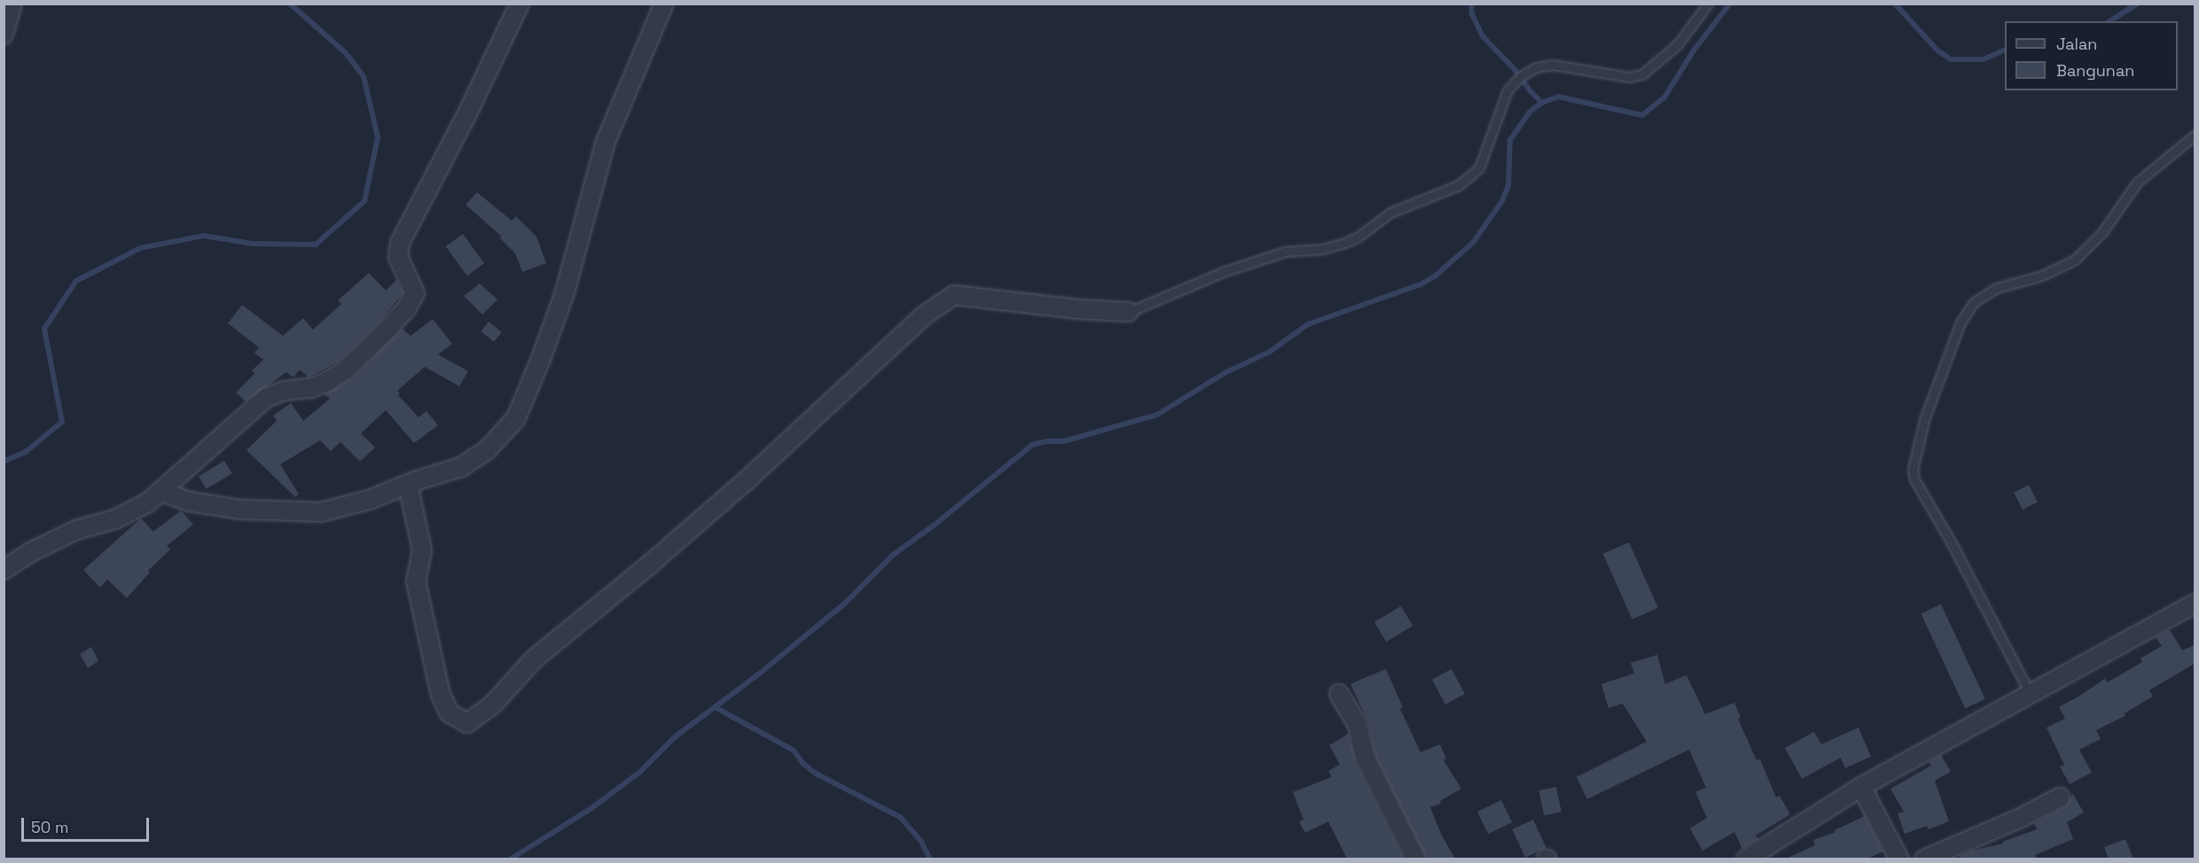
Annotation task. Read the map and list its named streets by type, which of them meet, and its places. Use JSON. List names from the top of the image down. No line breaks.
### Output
{"legend":["Jalan","Bangunan"],"scale_bar":"50 m"}
